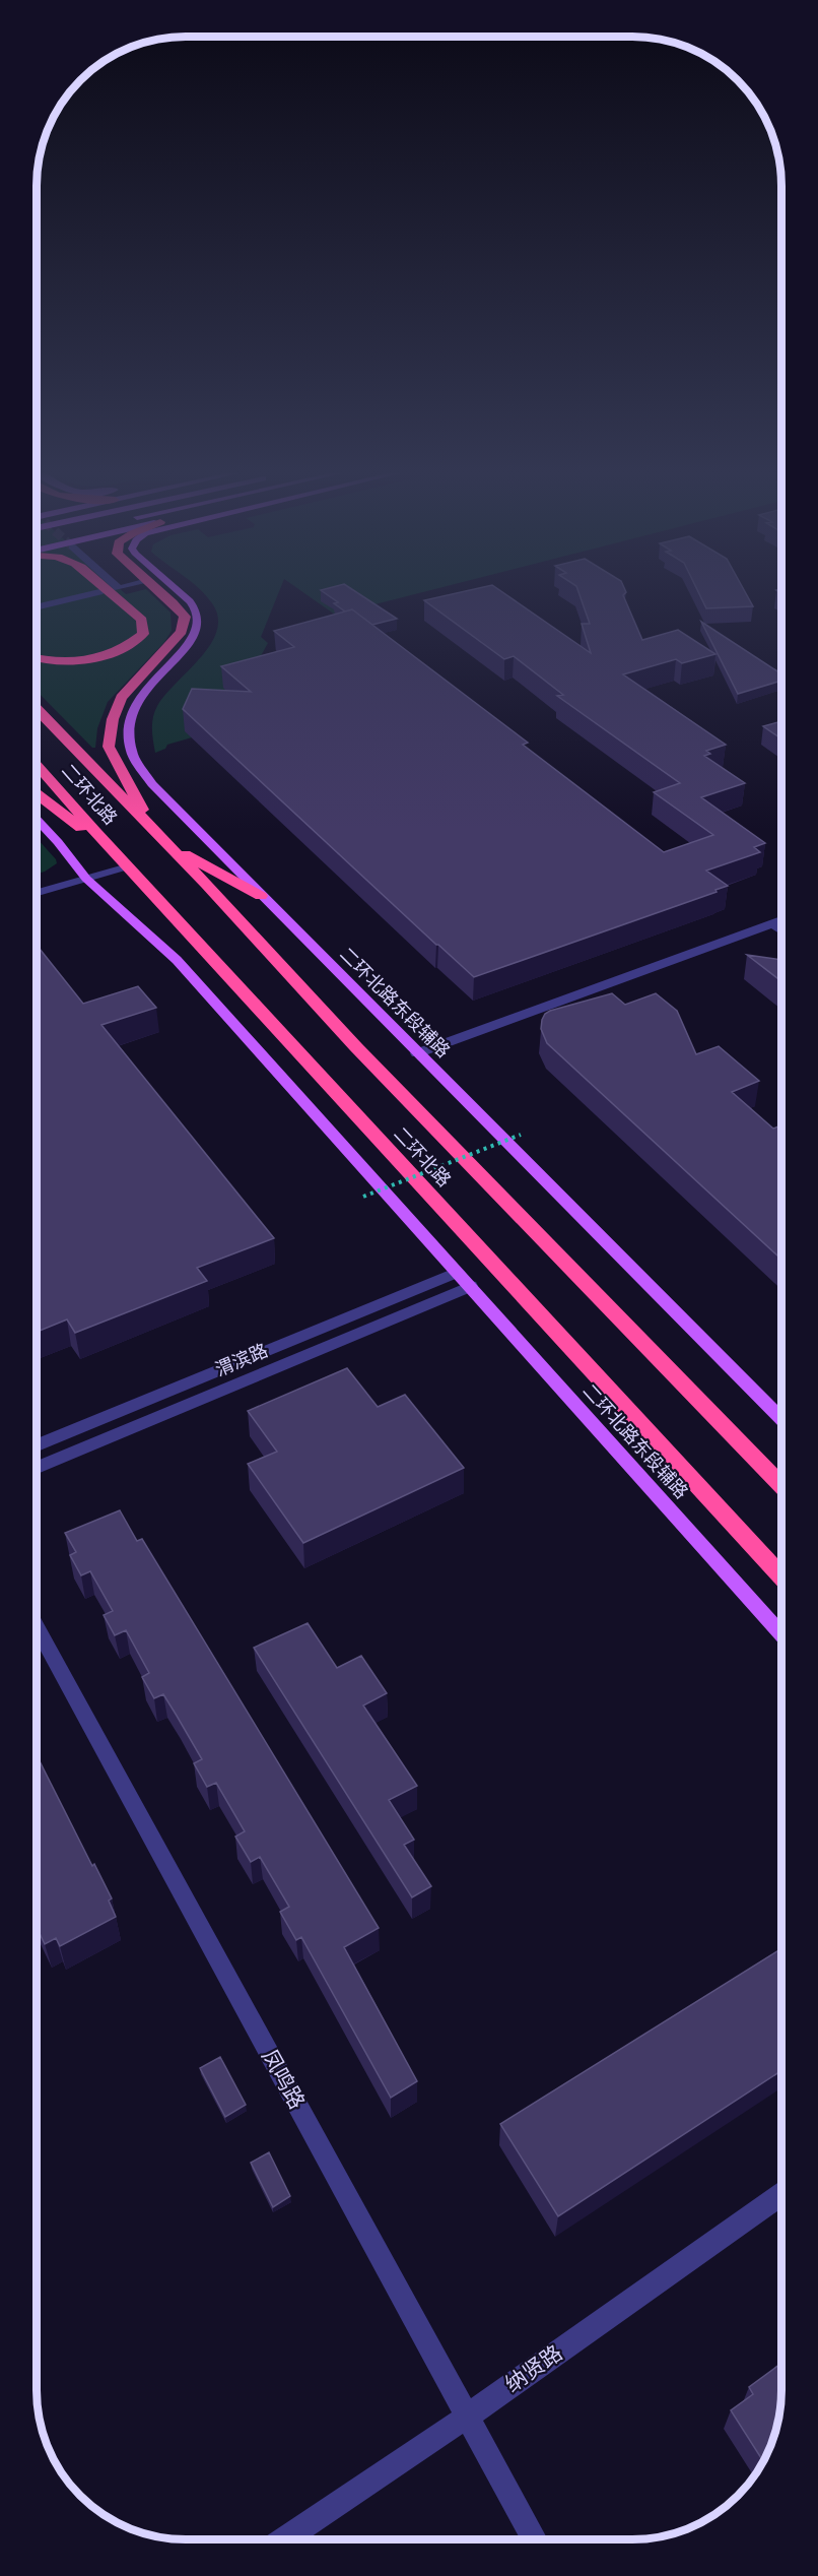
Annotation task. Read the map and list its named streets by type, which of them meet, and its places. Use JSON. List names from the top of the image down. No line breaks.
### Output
{"streets":{"highway":["二环北路"],"main road":["二环北路东段辅路"],"street":["渭滨路","凤鸣路","纳贤路"]},"crossings":[["二环北路东段辅路","渭滨路"],["凤鸣路","纳贤路"]]}
